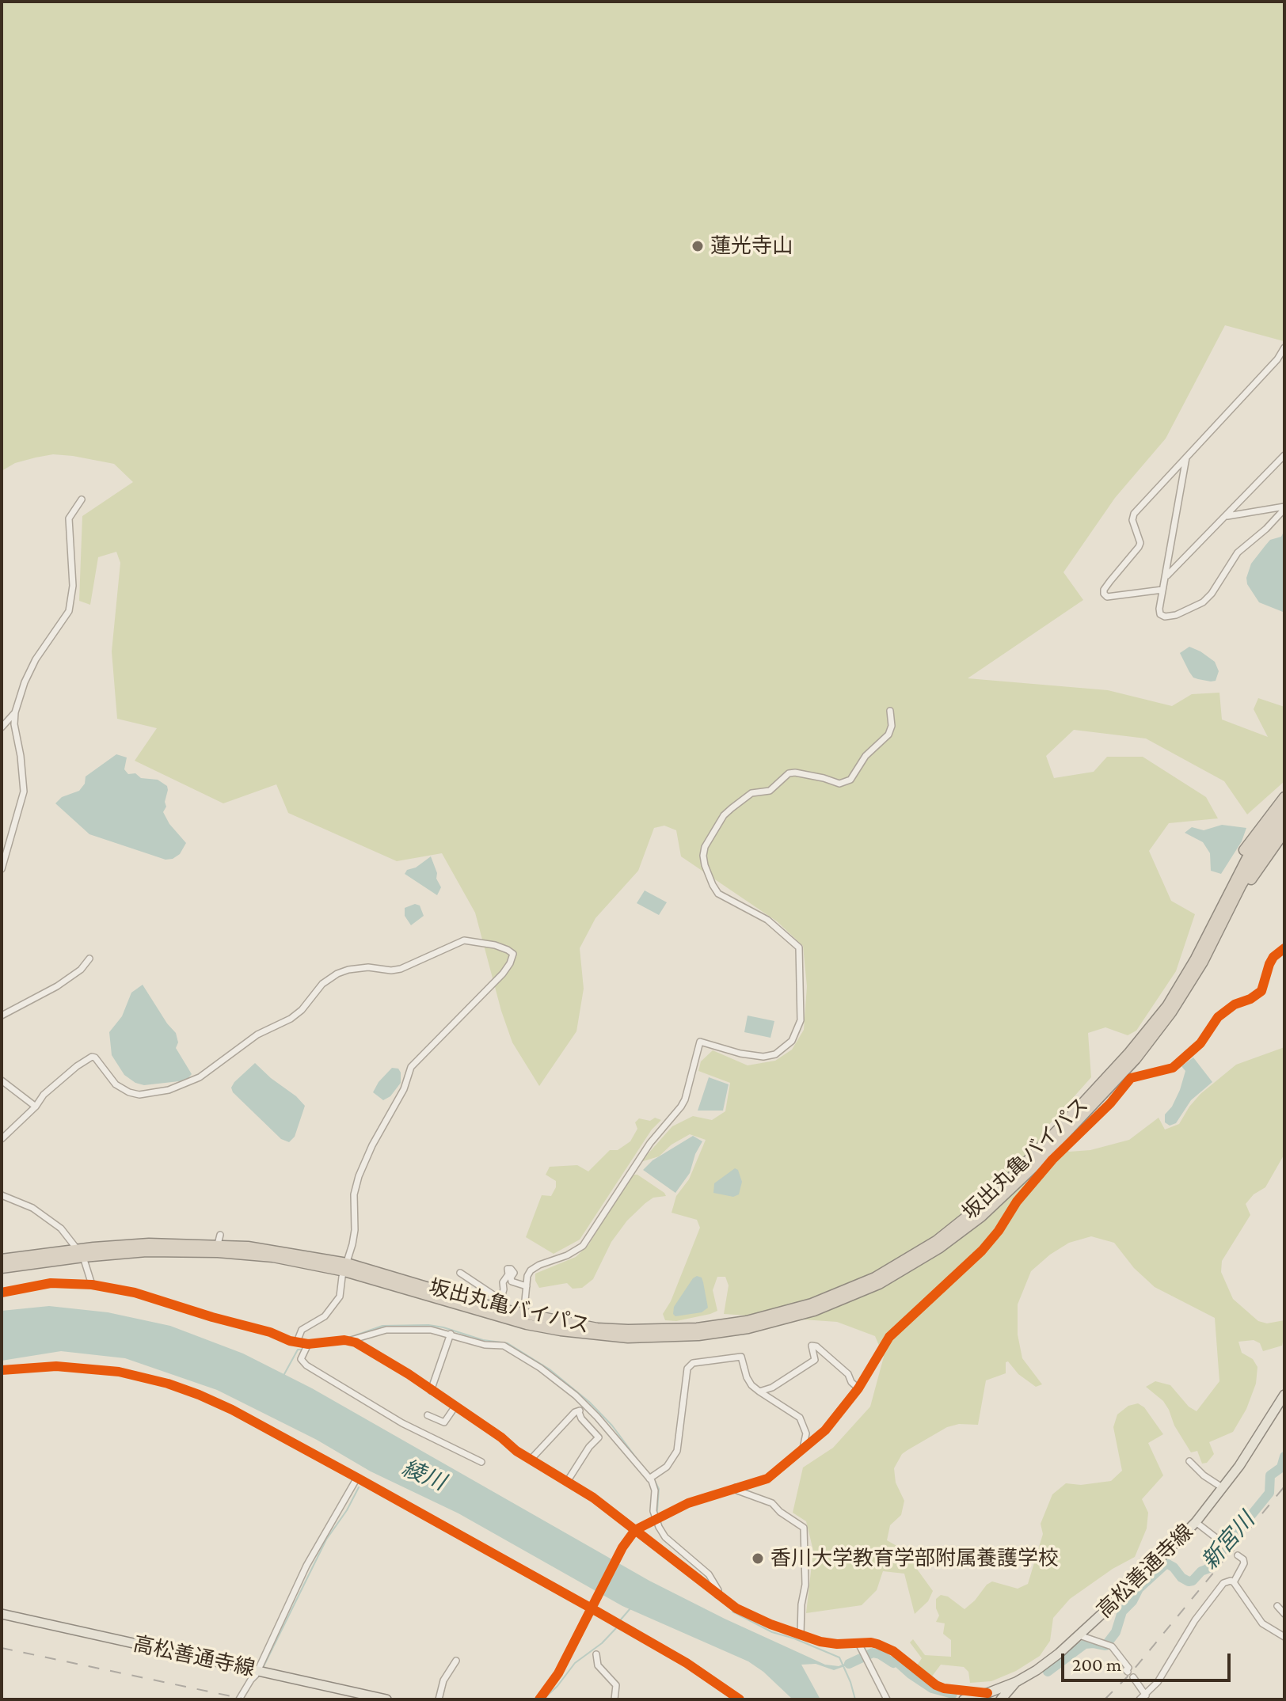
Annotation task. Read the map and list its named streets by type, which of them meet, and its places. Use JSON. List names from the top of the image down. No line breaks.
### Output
{"streets":{"highway":["坂出丸亀バイパス"],"main road":["高松善通寺線"]},"water":["綾川","新宮川"],"places":["蓮光寺山","香川大学教育学部附属養護学校"],"scale_bar":"200 m"}
